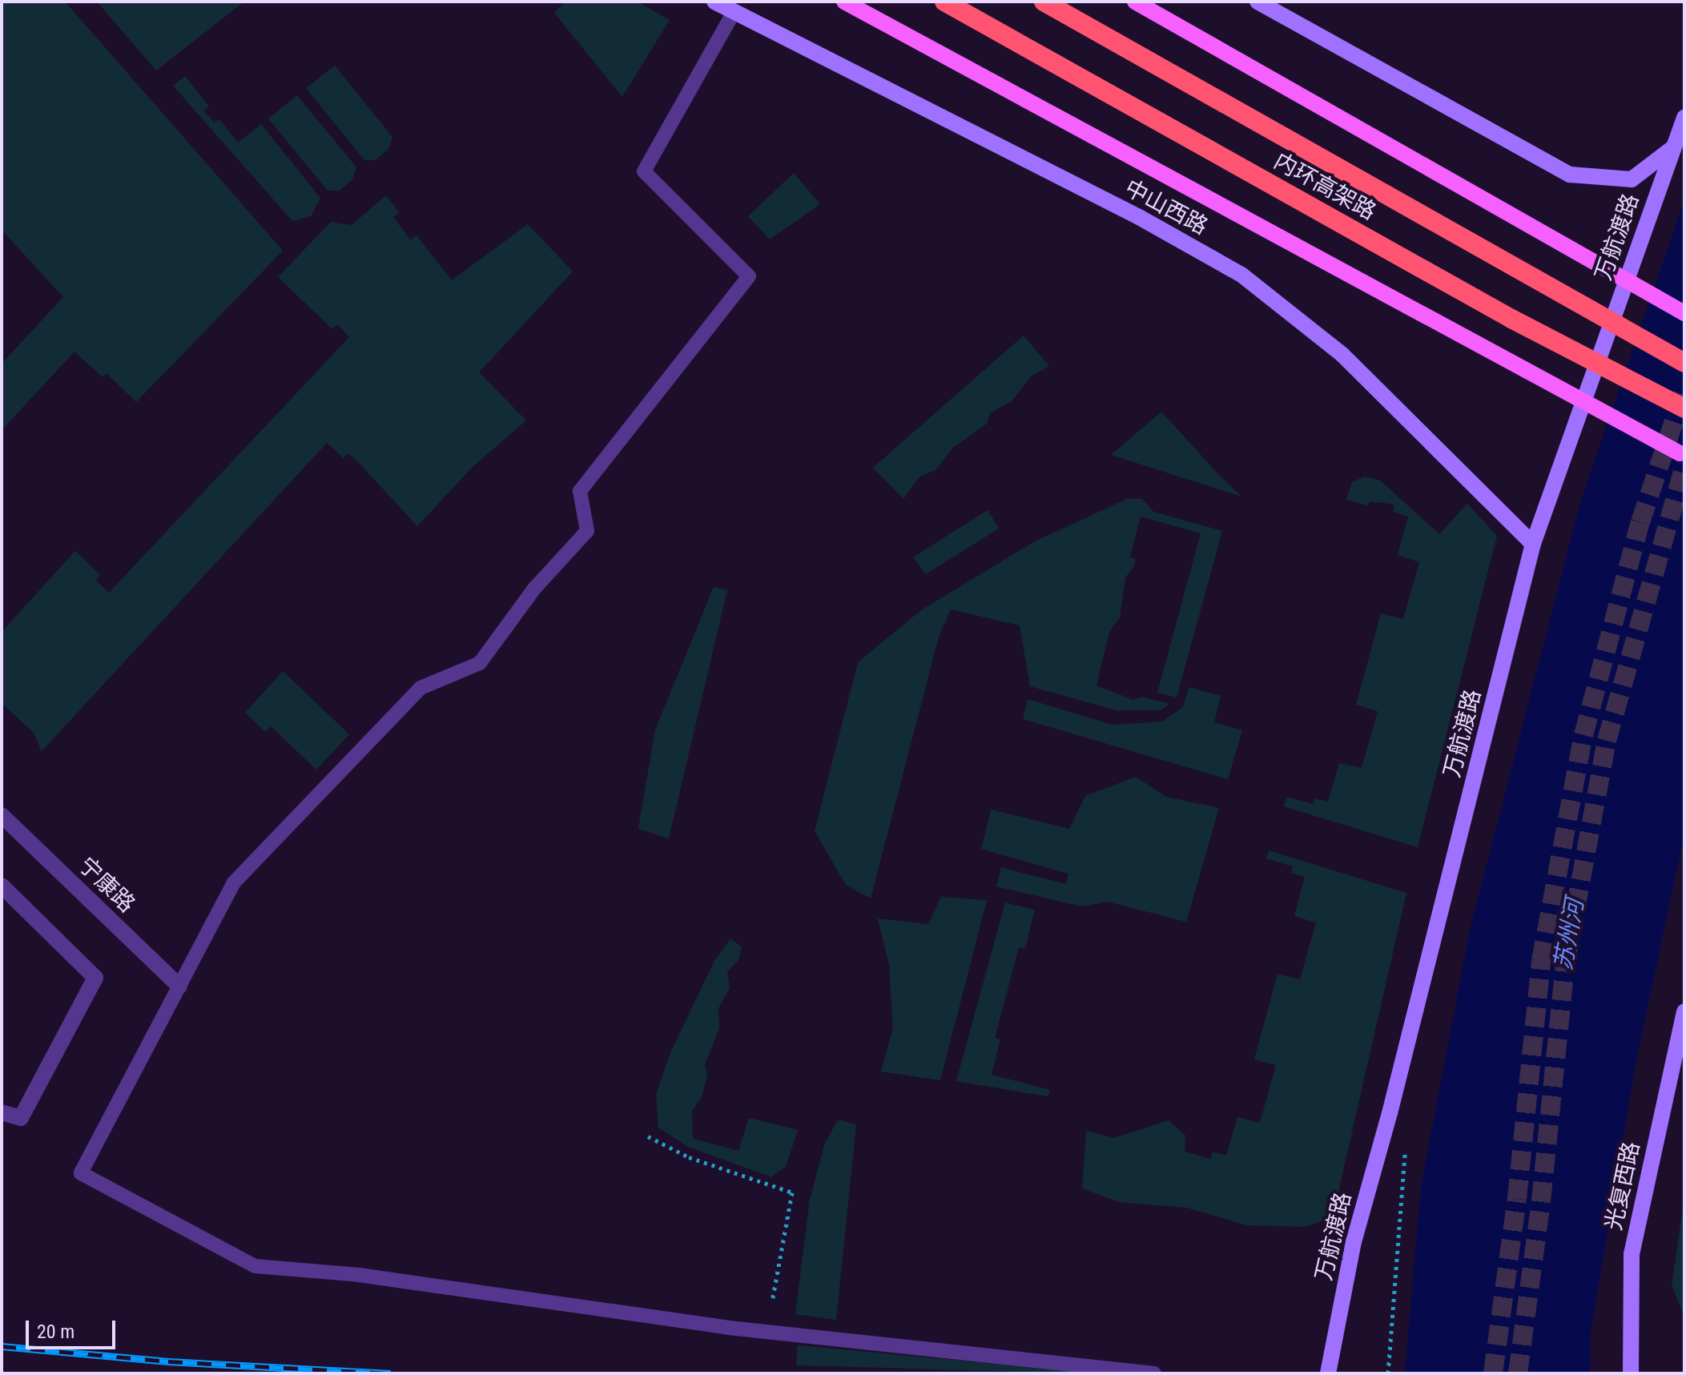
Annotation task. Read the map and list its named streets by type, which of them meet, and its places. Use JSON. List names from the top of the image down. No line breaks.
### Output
{"streets":{"highway":["内环高架路"],"main road":["中山西路"],"street":["万航渡路","宁康路","光复西路"]},"crossings":[["中山西路","万航渡路"]],"water":["苏州河"],"scale_bar":"20 m"}
